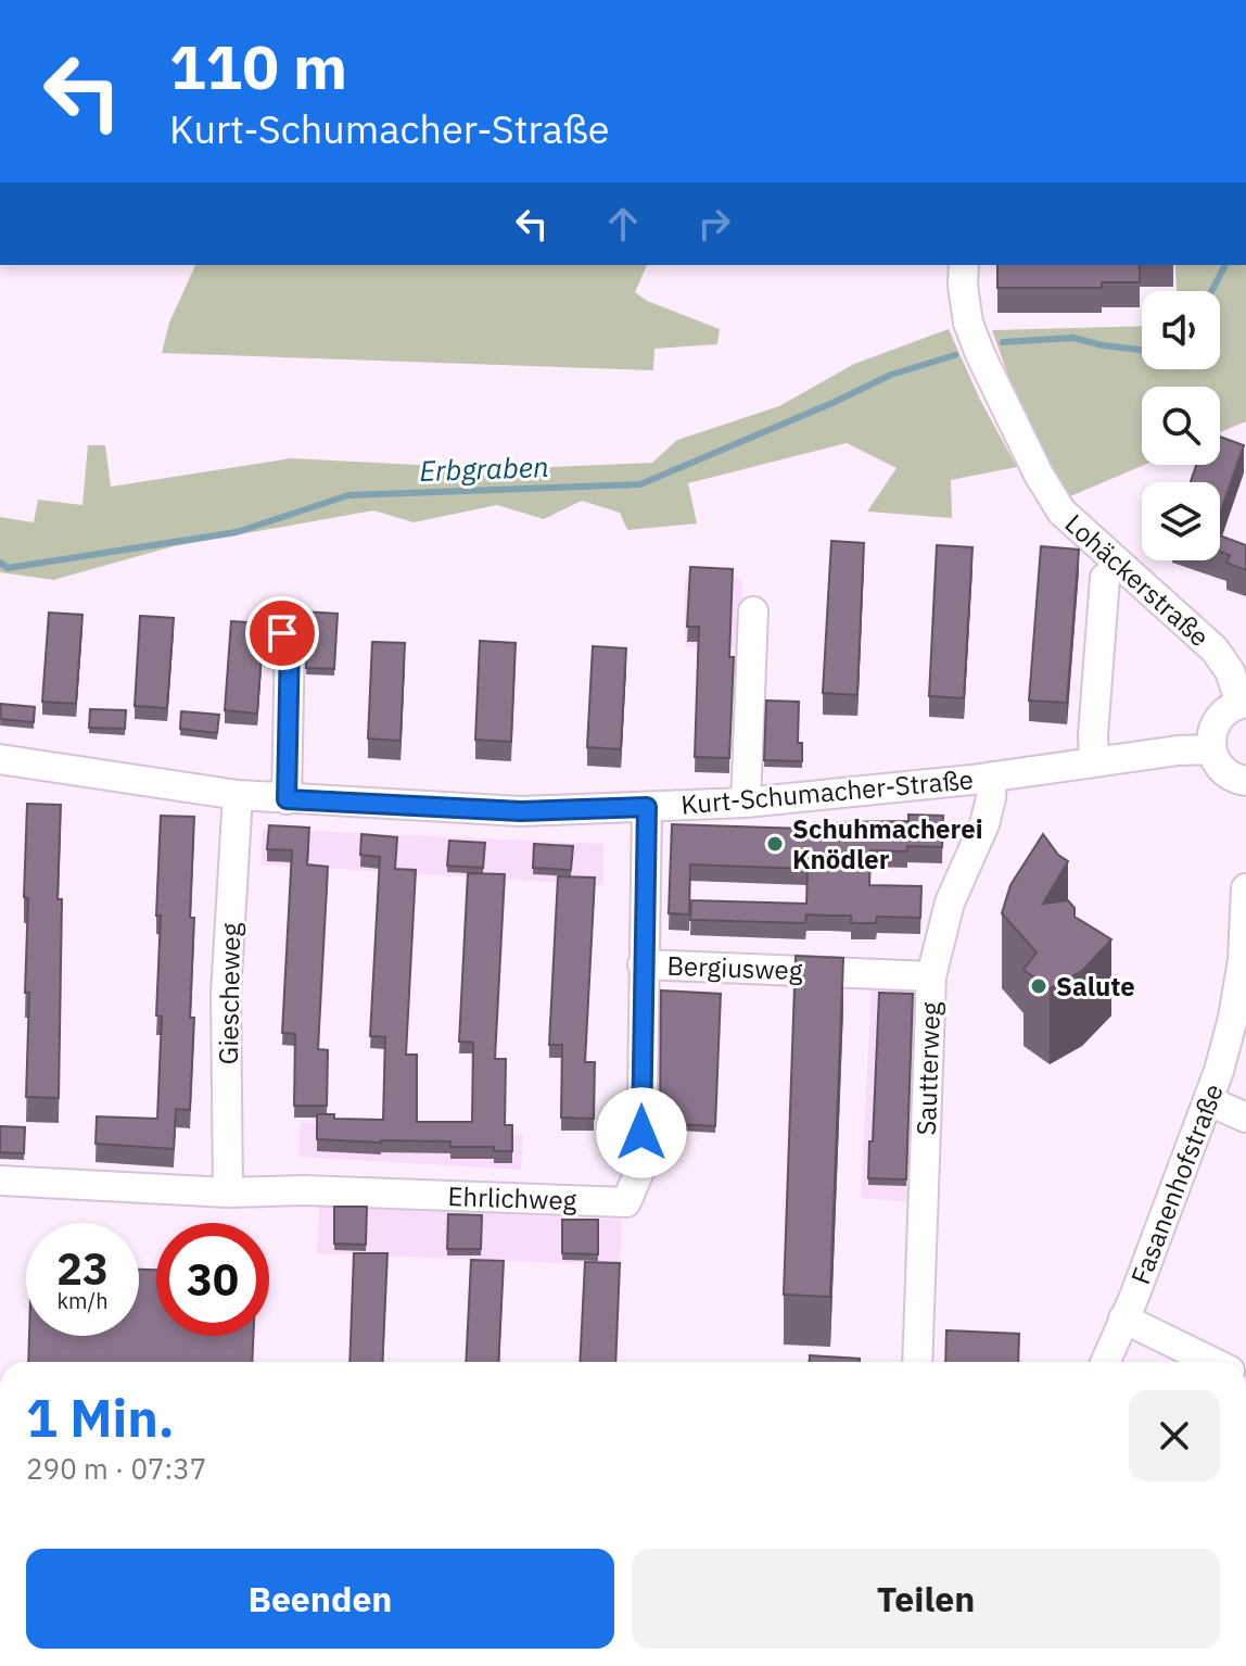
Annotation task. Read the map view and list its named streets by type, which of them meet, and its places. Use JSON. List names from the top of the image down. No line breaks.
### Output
{"streets":{"street":["Lohäckerstraße","Kurt-Schumacher-Straße","Bergiusweg","Giescheweg","Sautterweg","Fasanenhofstraße","Ehrlichweg"]},"crossings":[["Kurt-Schumacher-Straße","Giescheweg"],["Kurt-Schumacher-Straße","Sautterweg"],["Kurt-Schumacher-Straße","Ehrlichweg"],["Bergiusweg","Sautterweg"],["Bergiusweg","Ehrlichweg"],["Giescheweg","Ehrlichweg"]],"water":["Erbgraben"],"places":["Schuhmacherei Knödler","Salute"],"page":{"turn":["110 m","Kurt-Schumacher-Straße"],"speed":"23 km/h","limit":"30","heading":["1 Min.","290 m · 07:37"],"buttons":["Beenden","Teilen"]}}
